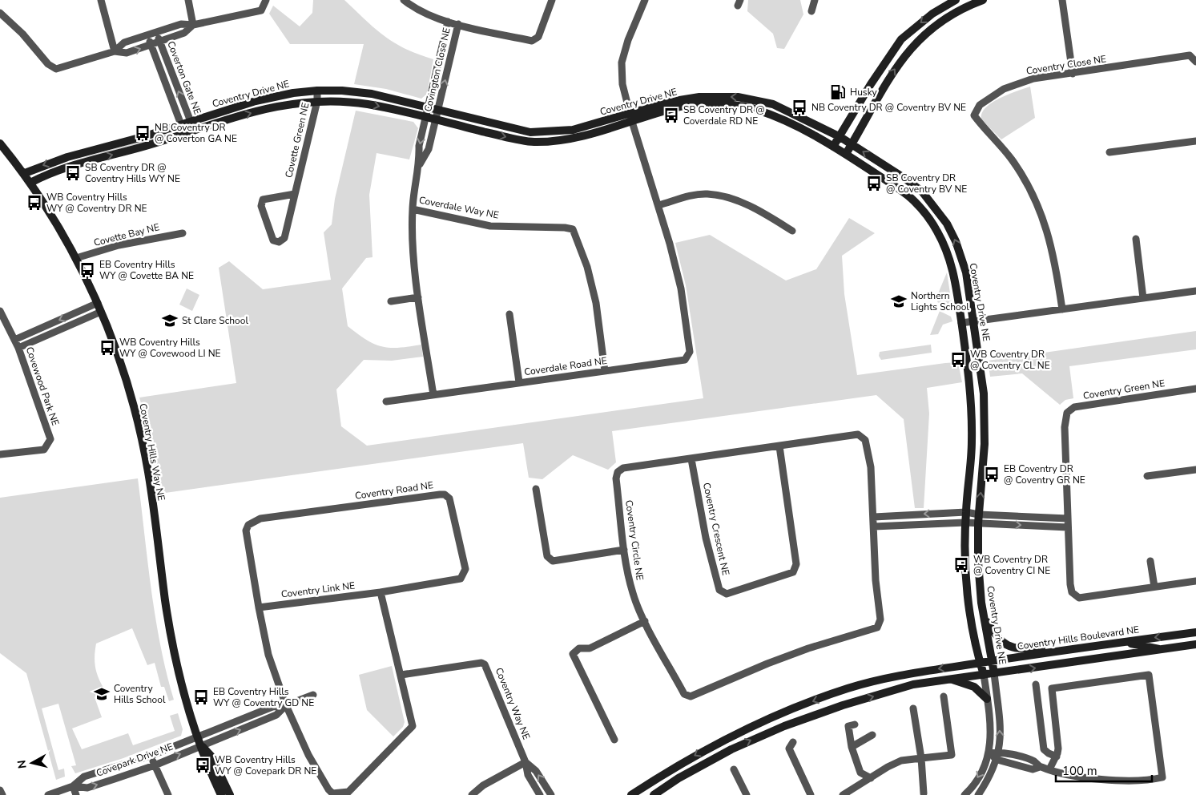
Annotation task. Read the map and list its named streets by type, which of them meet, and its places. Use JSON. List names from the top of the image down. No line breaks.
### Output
{"streets":{"street":["Coventry Close NE","Covington Close NE","Coverton Gate NE","Coventry Drive NE","Covette Green NE","Coverdale Way NE","Covette Bay NE","Coverdale Road NE","Covewood Park NE","Coventry Green NE","Coventry Hills Way NE","Coventry Road NE","Coventry Crescent NE","Coventry Circle NE","Coventry Link NE","Coventry Hills Boulevard NE","Coventry Way NE","Covepark Drive NE"]},"crossings":[["Covington Close NE","Coventry Drive NE"],["Coverton Gate NE","Coventry Drive NE"],["Coventry Drive NE","Covette Green NE"],["Coventry Drive NE","Coverdale Road NE"],["Coventry Drive NE","Coventry Hills Way NE"],["Coventry Drive NE","Coventry Hills Boulevard NE"],["Coverdale Way NE","Coverdale Road NE"],["Covette Bay NE","Coventry Hills Way NE"],["Coventry Hills Way NE","Covepark Drive NE"],["Coventry Road NE","Coventry Link NE"],["Coventry Road NE","Coventry Way NE"],["Coventry Road NE","Covepark Drive NE"],["Coventry Crescent NE","Coventry Circle NE"]],"places":{"fuel station":["Husky"],"bus stop":["NB Coventry DR @ Coventry BV NE","SB Coventry DR @ Coverdale RD NE","NB Coventry DR @ Coverton GA NE","SB Coventry DR @ Coventry Hills WY NE","SB Coventry DR @ Coventry BV NE","WB Coventry Hills WY @ Coventry DR NE","EB Coventry Hills WY @ Covette BA NE","WB Coventry Hills WY @ Covewood LI NE","WB Coventry DR @ Coventry CL NE","EB Coventry DR @ Coventry GR NE","WB Coventry DR @ Coventry CI NE","EB Coventry Hills WY @ Coventry GD NE","WB Coventry Hills WY @ Covepark DR NE"],"school or university":["Northern Lights School","St Clare School","Coventry Hills School"]},"scale_bar":"100 m","north":"left"}
